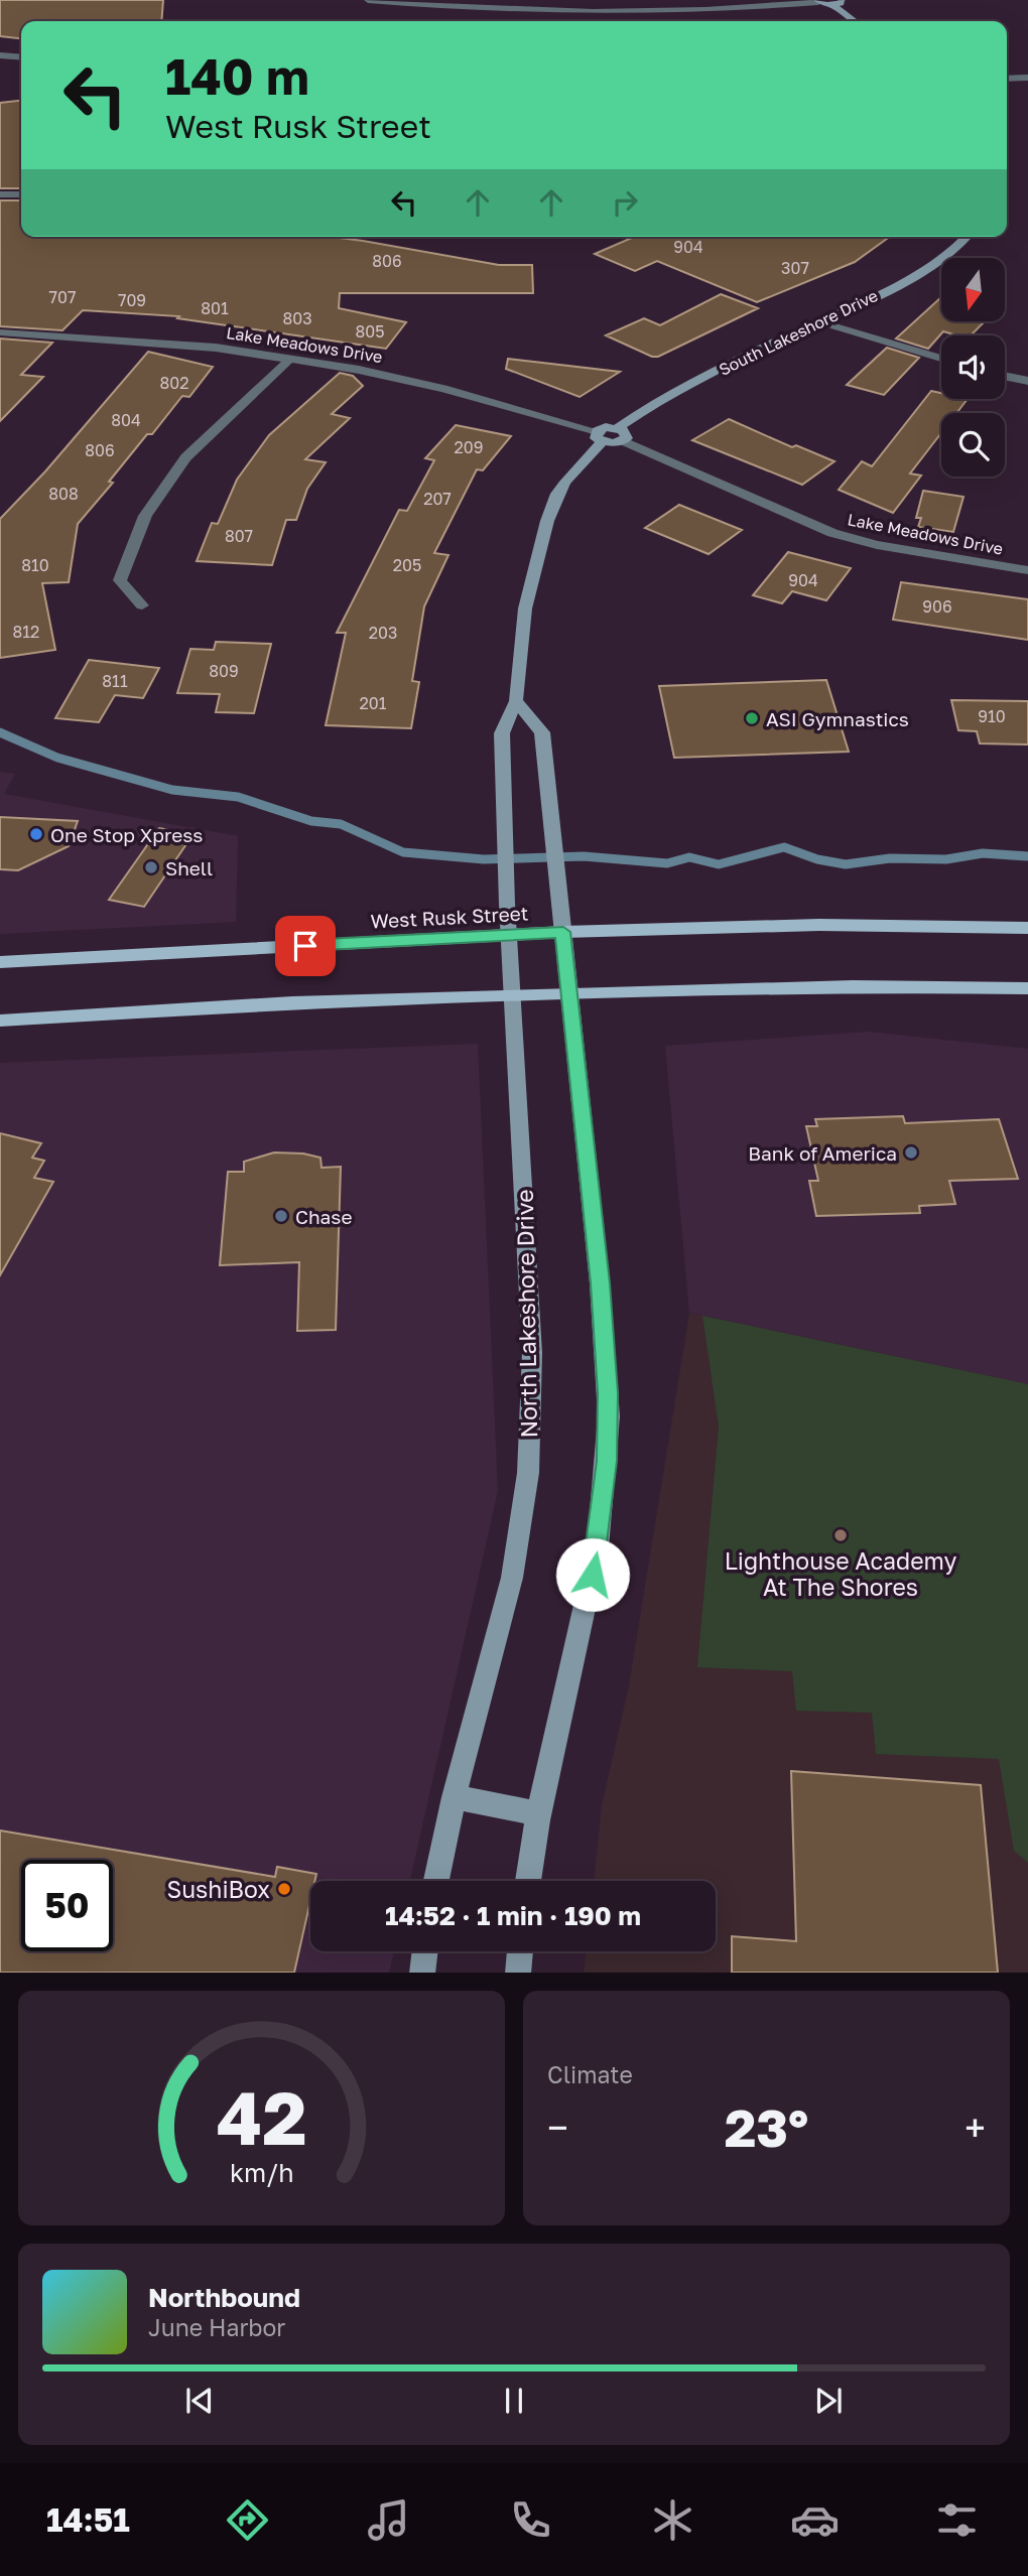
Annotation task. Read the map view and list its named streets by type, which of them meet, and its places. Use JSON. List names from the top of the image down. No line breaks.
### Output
{"streets":{"main road":["West Rusk Street"],"street":["South Lakeshore Drive","Lake Meadows Drive","North Lakeshore Drive"]},"crossings":[["South Lakeshore Drive","Lake Meadows Drive"],["West Rusk Street","North Lakeshore Drive"]],"places":["ASI Gymnastics","One Stop Xpress","Shell","Bank of America","Chase","Lighthouse Academy At The Shores","SushiBox"],"house_numbers":["904","806","307","707","709","801","803","805","802","804","209","806","808","207","807","810","205","904","906","812","203","809","811","201","910"],"north":"bottom","page":{"turn":["140 m","West Rusk Street"],"limit":"50","trip":"14:52 · 1 min · 190 m","tile":"Climate","heat":["−","23°","+"],"song":["Northbound","June Harbor"],"tabs":"14:51","gauge":["42","km/h"]}}
